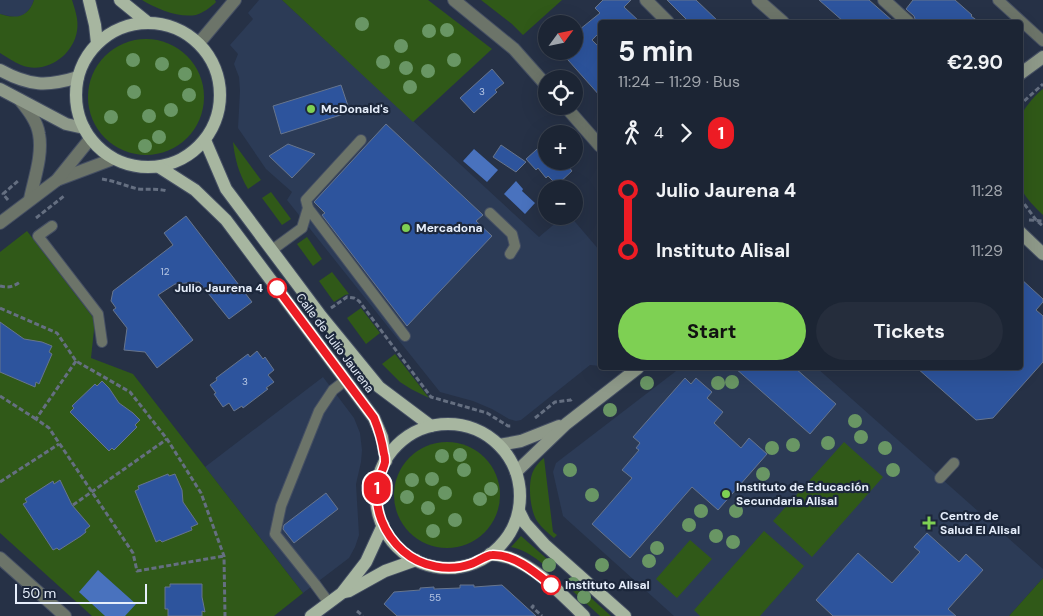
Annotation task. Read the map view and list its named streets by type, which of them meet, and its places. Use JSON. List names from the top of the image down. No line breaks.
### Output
{"streets":{"main road":["Calle de Julio Jaurena"]},"places":{"other":["McDonald's","Mercadona","Julio Jaurena 4","Instituto de Educación Secundaria Alisal","Instituto Alisal"],"health":["Centro de Salud El Alisal"]},"lines":["bus line 1"],"house_numbers":["3","12","3","55"],"scale_bar":"50 m","north":"top right","page":{"on_map":"1","map_buttons":["+","−"],"heading":["5 min","11:24 – 11:29 · Bus","€2.90"],"legs":["4","1"],"list":[{"name":"Julio Jaurena 4","value":"11:28"},{"name":"Instituto Alisal","value":"11:29"}],"buttons":["Start","Tickets"],"scale":"50 m"}}
